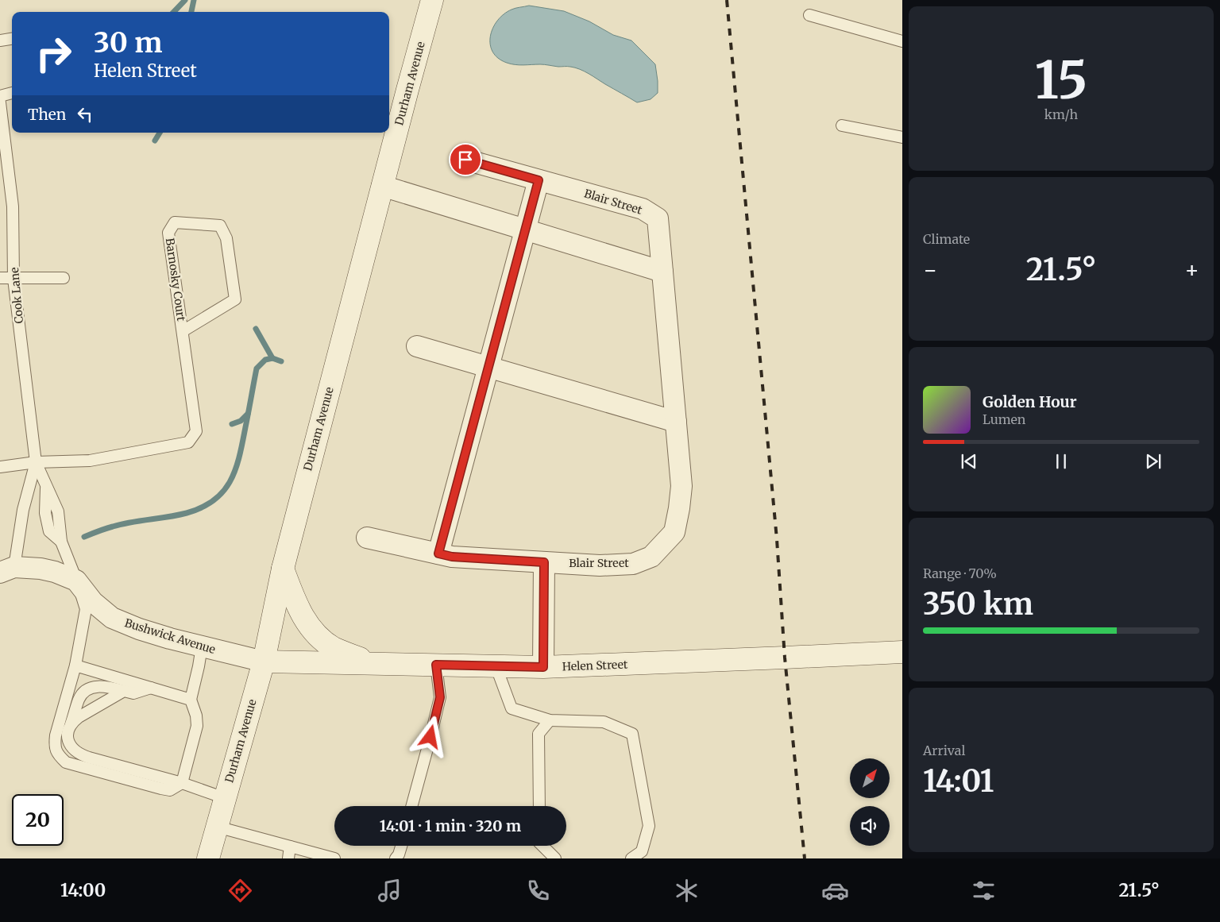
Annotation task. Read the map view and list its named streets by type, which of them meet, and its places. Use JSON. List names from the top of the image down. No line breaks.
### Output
{"streets":{"main road":["Durham Avenue","Helen Street"],"street":["Blair Street","Bushwick Avenue"],"lane":["Barnosky Court","Cook Lane"]},"crossings":[["Durham Avenue","Bushwick Avenue"],["Durham Avenue","Helen Street"],["Barnosky Court","Cook Lane"],["Cook Lane","Bushwick Avenue"],["Bushwick Avenue","Helen Street"]],"north":"top right","page":{"tile":[["15","km/h"],"Climate",["Range · 70%","350 km"],["Arrival","14:01"]],"turn":["30 m","Helen Street"],"then":"Then","heat":["−","21.5°","+"],"song":["Golden Hour","Lumen"],"limit":"20","trip":"14:01 · 1 min · 320 m","tabs":["14:00","21.5°"]}}
